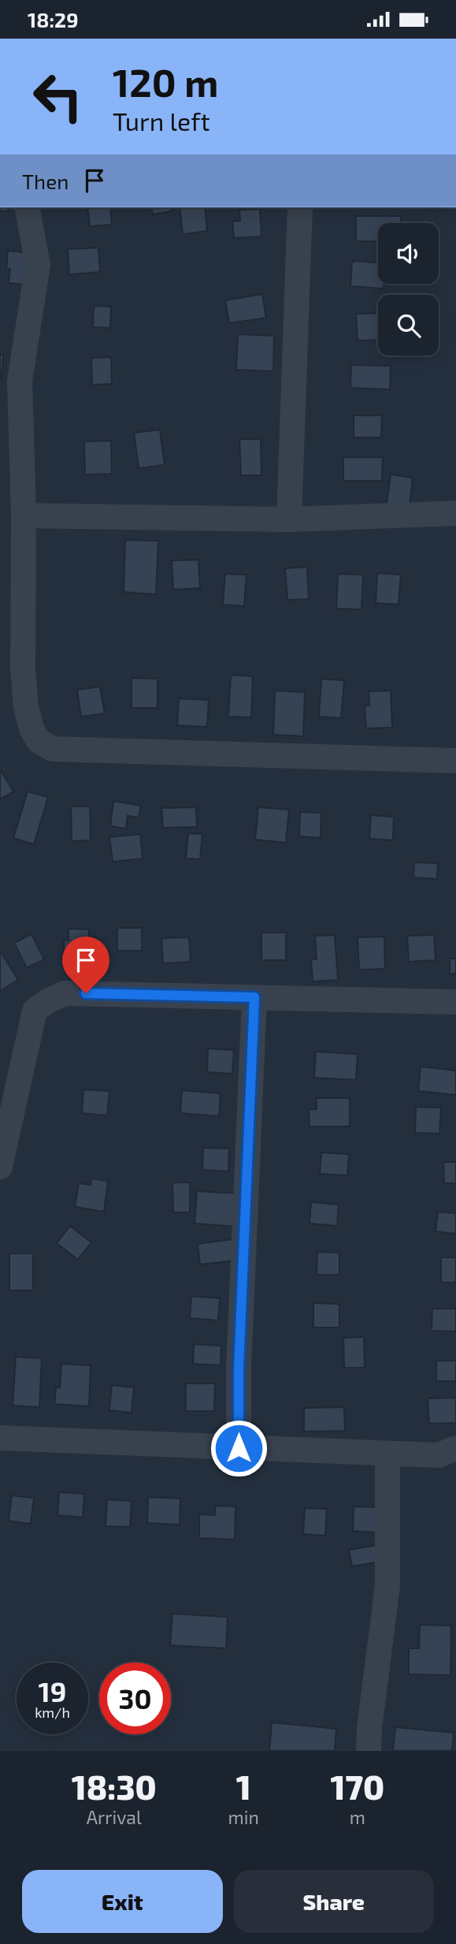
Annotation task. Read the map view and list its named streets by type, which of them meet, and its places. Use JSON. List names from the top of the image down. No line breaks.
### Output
{"page":{"status":"18:29","turn":["120 m","Turn left"],"then":"Then","speed":"19 km/h","limit":"30","eta":["18:30","Arrival","1","min","170","m"],"buttons":["Exit","Share"]}}
